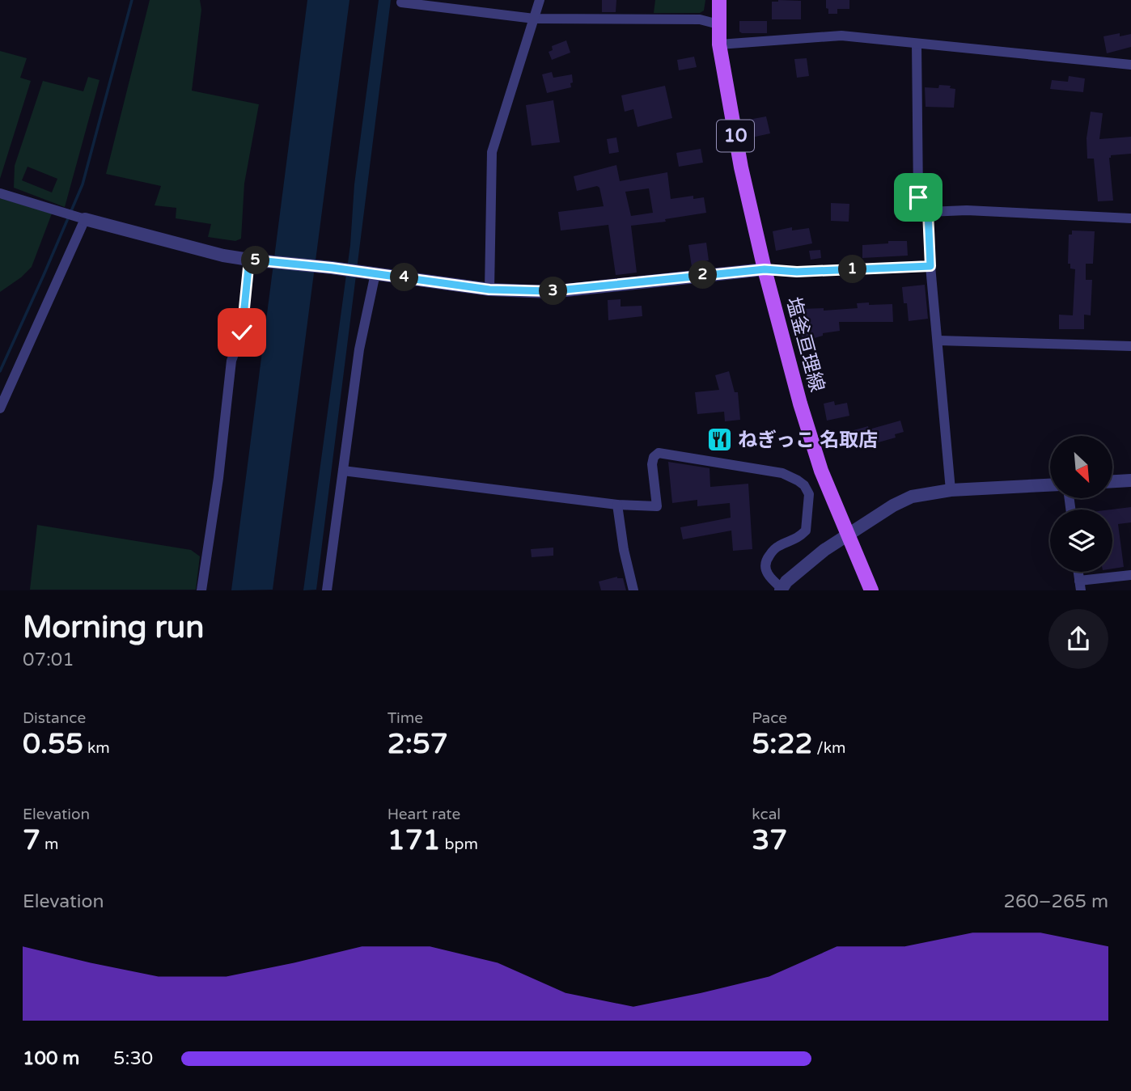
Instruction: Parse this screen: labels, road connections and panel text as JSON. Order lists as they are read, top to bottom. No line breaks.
{"streets":{"main road":["10","塩釜亘理線"]},"places":{"restaurant":["ねぎっこ 名取店"]},"north":"bottom right","page":{"pins":["5","1","2","4","3"],"heading":["Morning run","07:01"],"stats":[["Distance","0.55 km"],["Time","2:57"],["Pace","5:22 /km"],["Elevation","7 m"],["Heart rate","171 bpm"],["kcal","37"]],"chart":["Elevation","260–265 m"],"list":[{"name":"100 m","note":"5:30"}]}}
